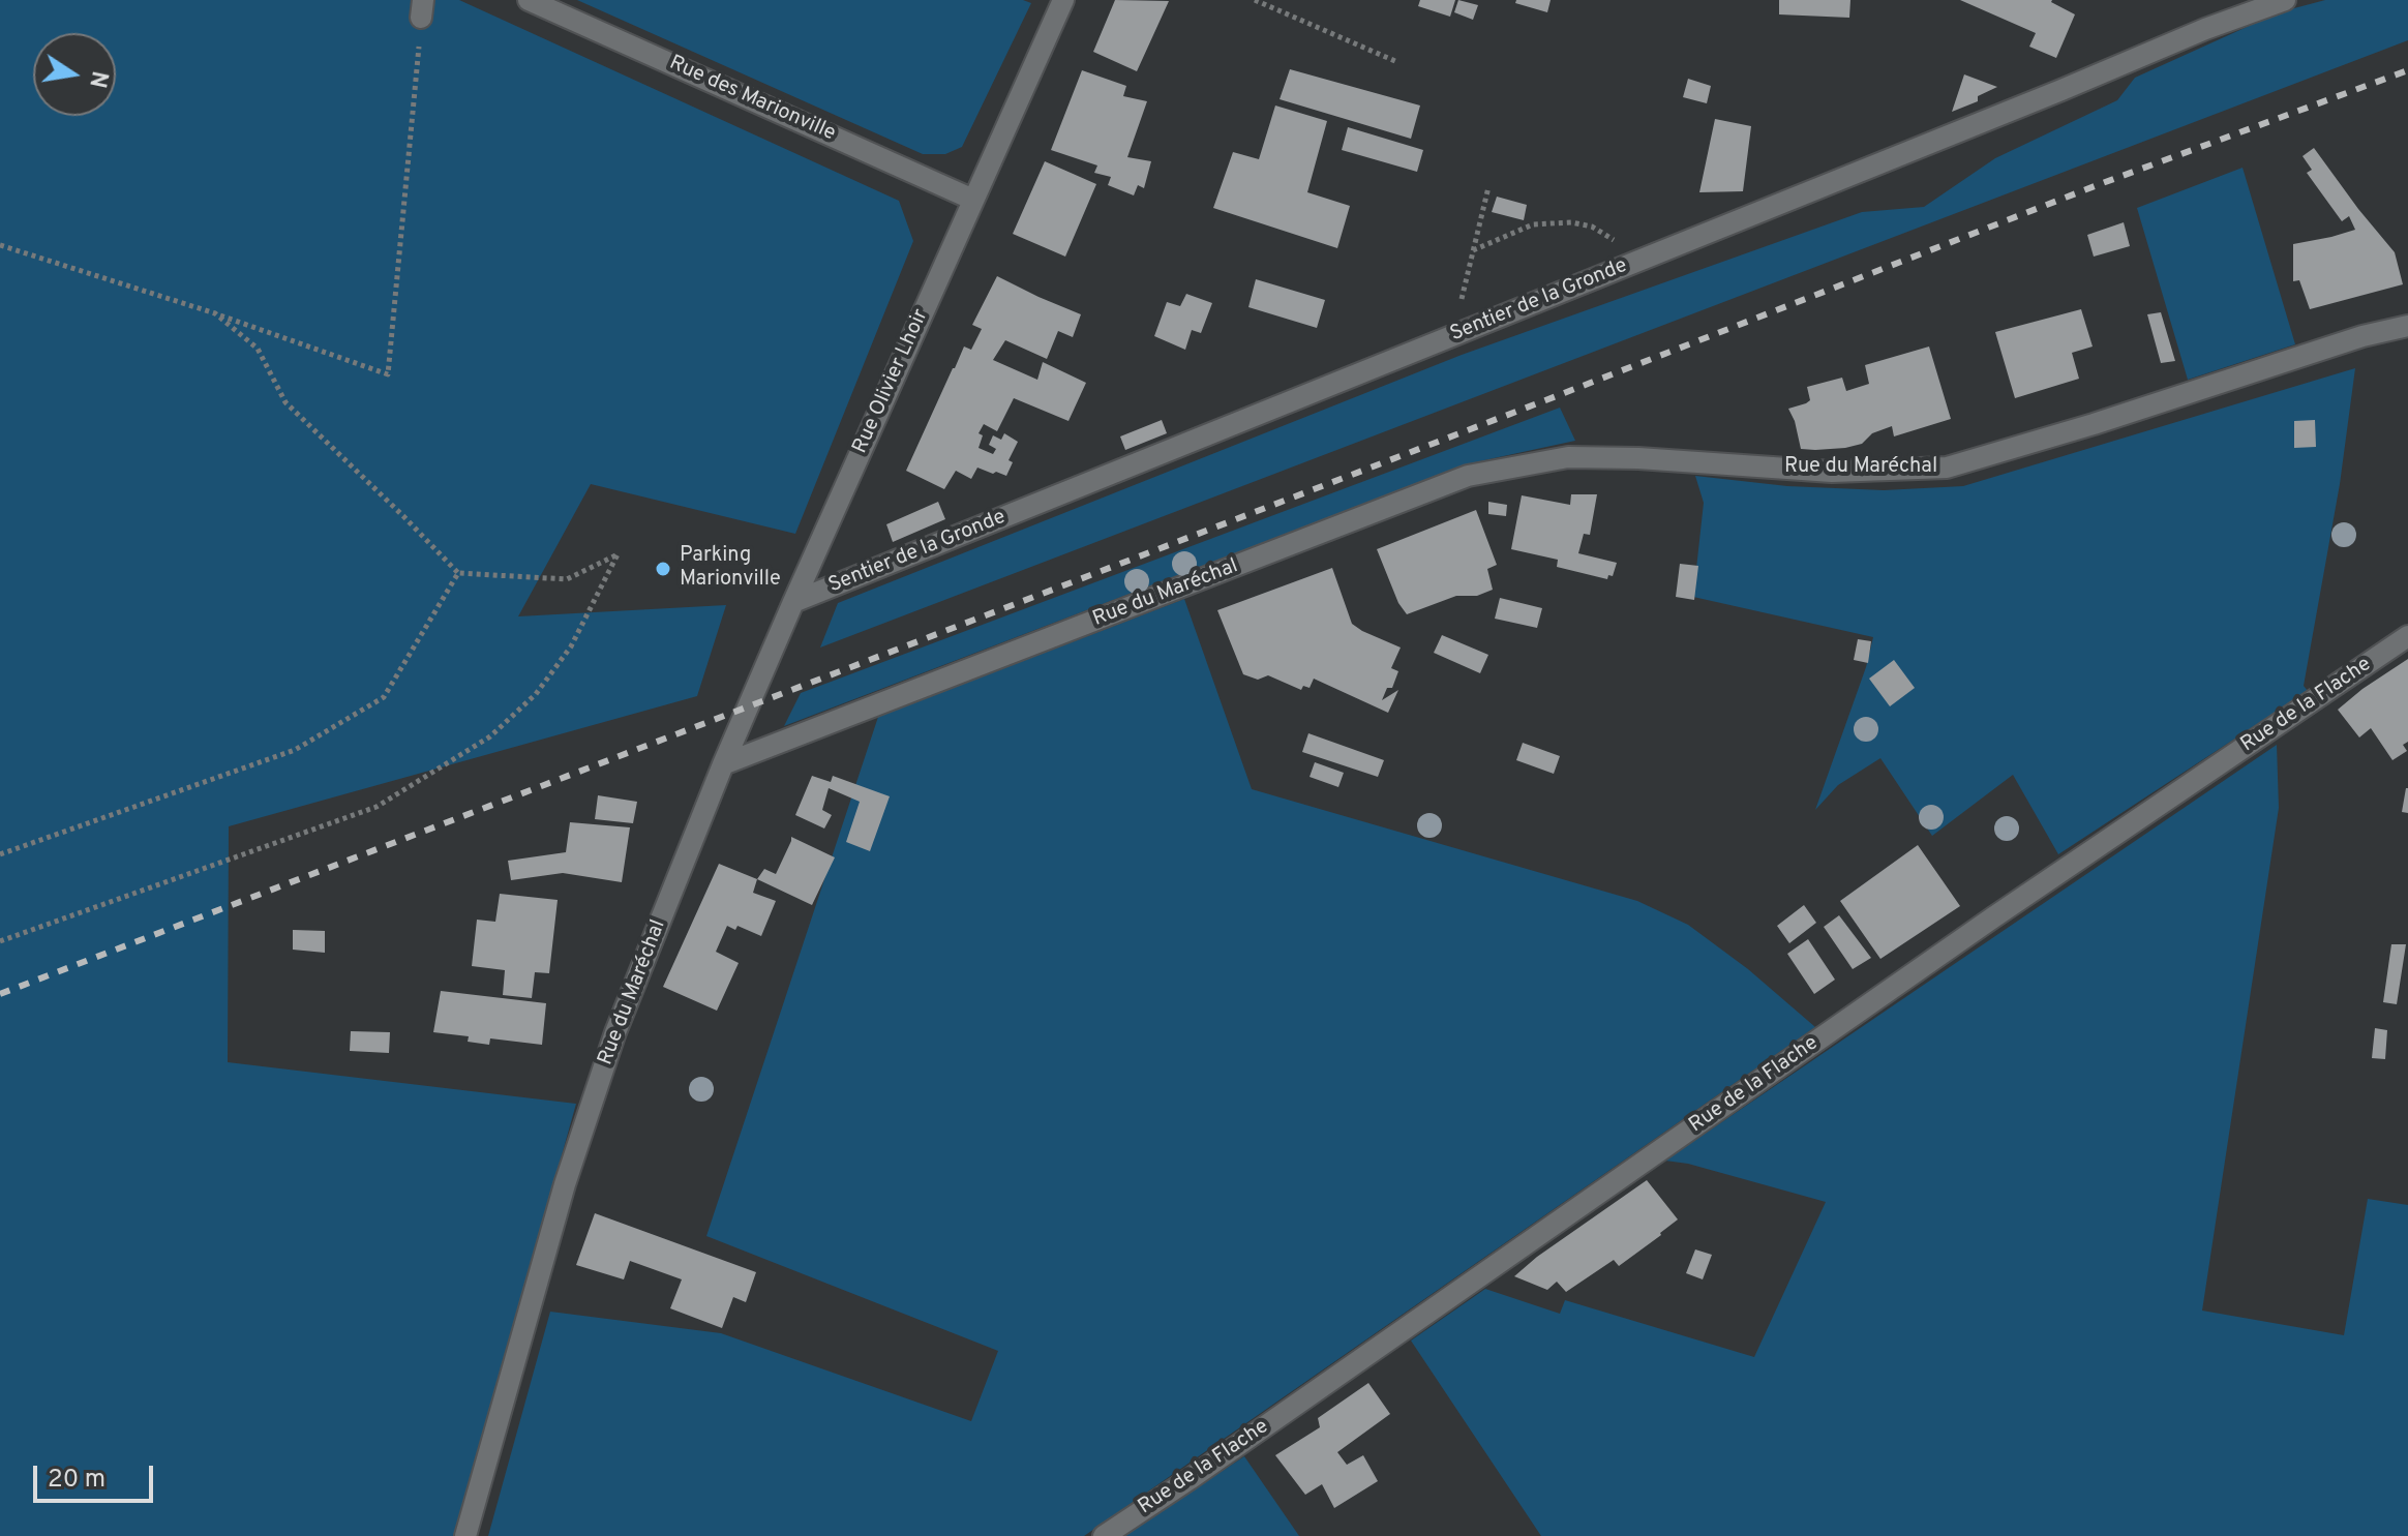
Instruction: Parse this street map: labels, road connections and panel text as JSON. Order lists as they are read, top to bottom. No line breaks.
{"streets":{"street":["Rue des Marionville","Sentier de la Gronde","Rue Olivier Lhoir","Rue du Maréchal","Rue de la Flache"]},"crossings":[["Rue des Marionville","Rue Olivier Lhoir"],["Sentier de la Gronde","Rue Olivier Lhoir"],["Rue Olivier Lhoir","Rue du Maréchal"]],"places":["Parking Marionville"],"scale_bar":"20 m","north":"right"}
